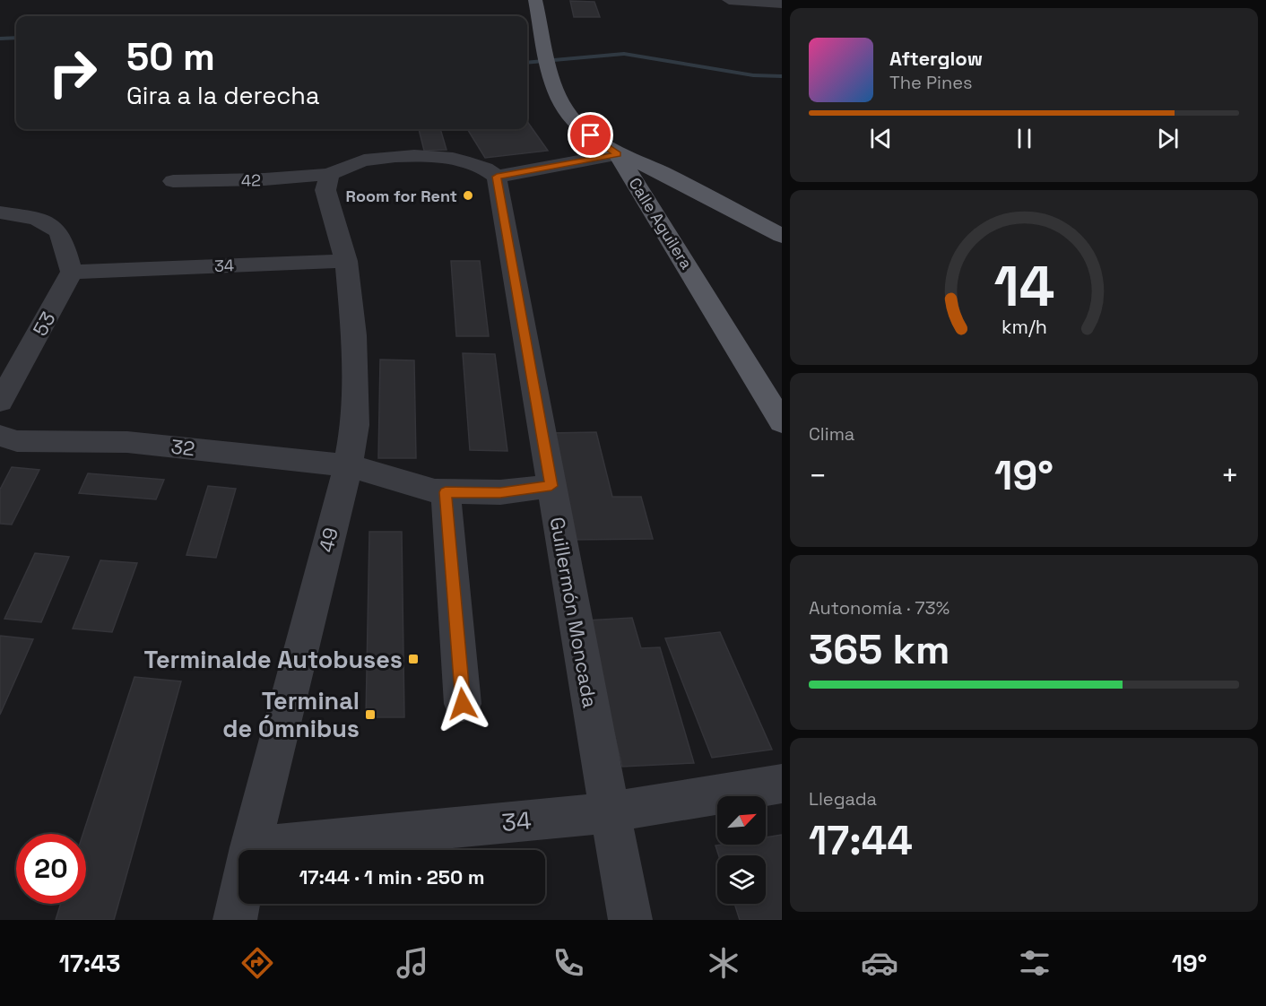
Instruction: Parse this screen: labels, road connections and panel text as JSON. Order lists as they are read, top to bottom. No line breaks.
{"streets":{"main road":["Calle Aguilera"],"street":["42","34","53","32","49","Guillermón Moncada"]},"crossings":[["42","49"],["42","Guillermón Moncada"],["34","53"],["34","49"],["34","Guillermón Moncada"],["32","49"],["32","Guillermón Moncada"]],"places":{"other":["Room for Rent"],"transit":["Terminalde Autobuses","Terminal de Ómnibus"]},"north":"top right","page":{"turn":["50 m","Gira a la derecha"],"song":["Afterglow","The Pines"],"tile":["Clima",["Autonomía · 73%","365 km"],["Llegada","17:44"]],"heat":["−","19°","+"],"limit":"20","trip":"17:44 · 1 min · 250 m","tabs":["17:43","19°"],"gauge":["14","km/h"]}}
